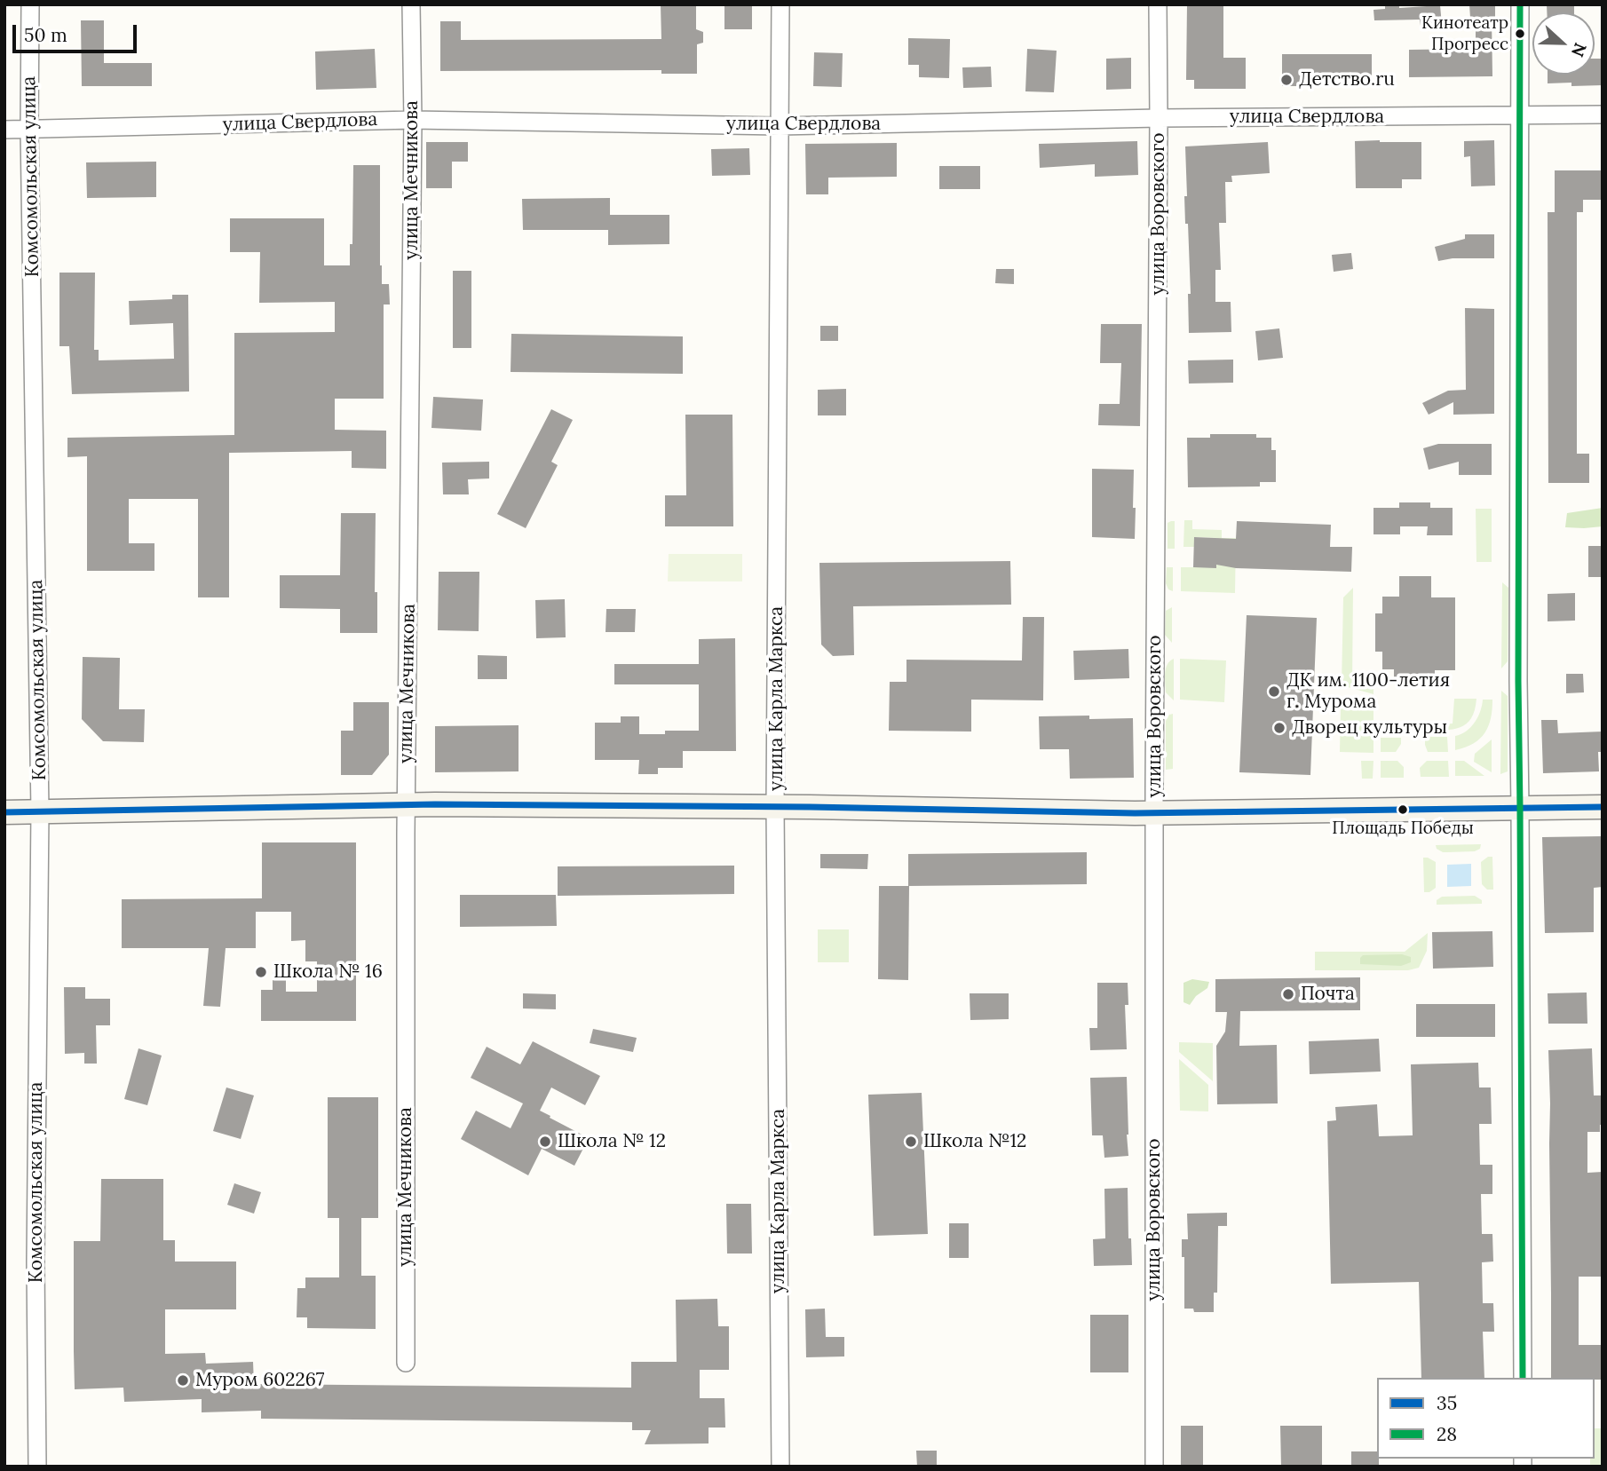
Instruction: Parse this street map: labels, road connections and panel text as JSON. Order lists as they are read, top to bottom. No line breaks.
{"streets":{"street":["улица Свердлова","Комсомольская улица","улица Мечникова","улица Воровского","улица Карла Маркса"]},"crossings":[["улица Свердлова","Комсомольская улица"],["улица Свердлова","улица Мечникова"],["улица Свердлова","улица Воровского"],["улица Свердлова","улица Карла Маркса"]],"places":["Кинотеатр Прогресс","Детство.ru","ДК им. 1100-летия г. Мурома","Дворец культуры","Площадь Победы","Школа № 16","Почта","Школа № 12","Школа №12","Муром 602267"],"lines":["transit line 28","transit line 35"],"legend":["35","28"],"scale_bar":"50 m","north":"right"}
